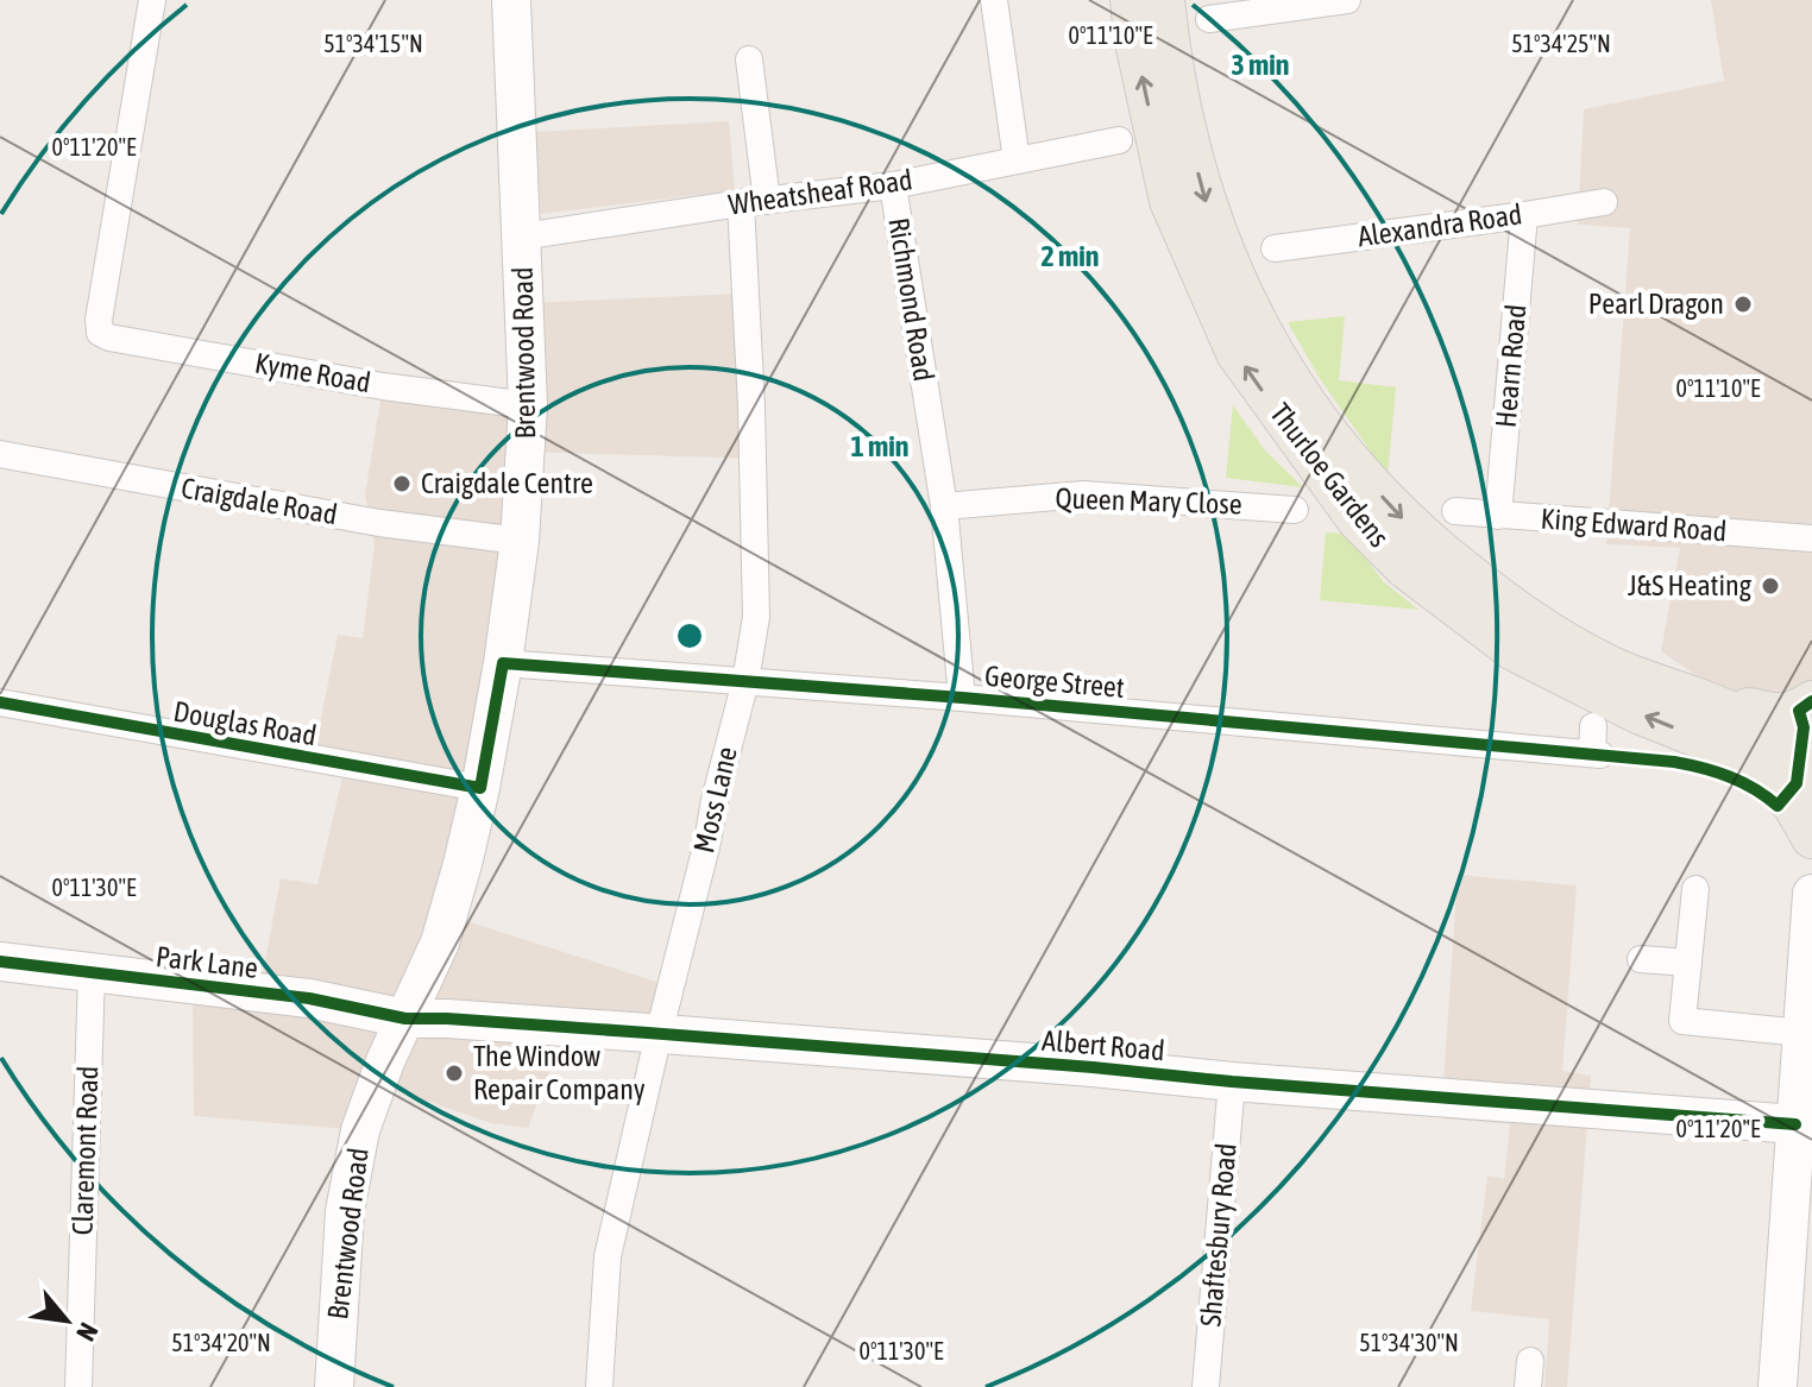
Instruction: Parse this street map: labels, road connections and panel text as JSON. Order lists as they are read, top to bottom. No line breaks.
{"streets":{"main road":["Thurloe Gardens"],"street":["Wheatsheaf Road","Alexandra Road","Richmond Road","Brentwood Road","Hearn Road","Kyme Road","Craigdale Road","Queen Mary Close","King Edward Road","George Street","Douglas Road","Moss Lane","Park Lane","Albert Road","Claremont Road","Shaftesbury Road"]},"crossings":[["Wheatsheaf Road","Richmond Road"],["Wheatsheaf Road","Brentwood Road"],["Wheatsheaf Road","Moss Lane"],["Alexandra Road","Hearn Road"],["Richmond Road","Queen Mary Close"],["Richmond Road","George Street"],["Brentwood Road","Kyme Road"],["Brentwood Road","Craigdale Road"],["Brentwood Road","George Street"],["Brentwood Road","Douglas Road"],["Brentwood Road","Park Lane"],["Brentwood Road","Albert Road"],["Hearn Road","King Edward Road"],["George Street","Moss Lane"],["Moss Lane","Albert Road"],["Park Lane","Albert Road"],["Park Lane","Claremont Road"],["Albert Road","Shaftesbury Road"]],"places":["Pearl Dragon","Craigdale Centre","J&S Heating","The Window Repair Company"],"north":"bottom right","coordinates":["0°11'10\"E","51°34'15\"N","51°34'25\"N","0°11'20\"E","0°11'30\"E","51°34'20\"N","51°34'30\"N"],"rings":["3 min","2 min","1 min"]}
